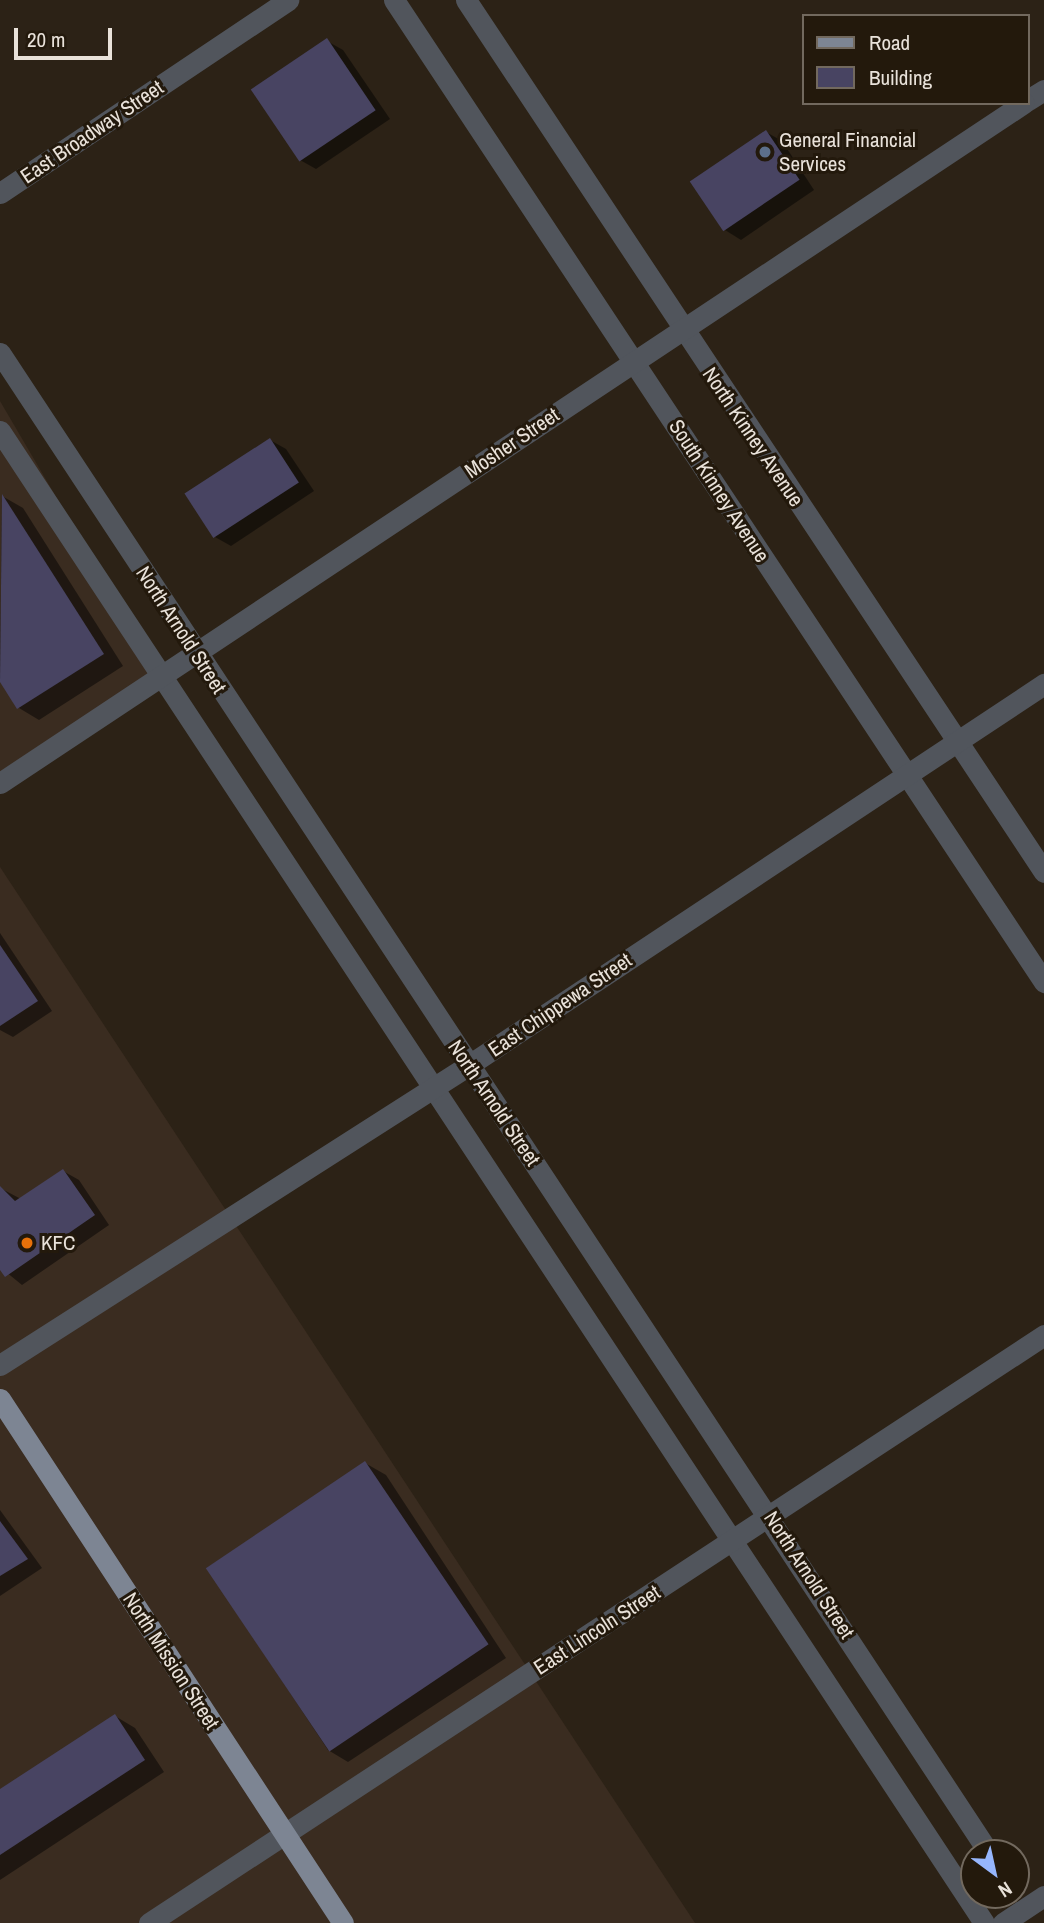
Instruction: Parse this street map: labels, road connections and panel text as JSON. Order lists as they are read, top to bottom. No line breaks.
{"streets":{"main road":["North Mission Street"],"street":["East Broadway Street","North Kinney Avenue","Mosher Street","South Kinney Avenue","North Arnold Street","East Chippewa Street","East Lincoln Street"]},"crossings":[["North Kinney Avenue","Mosher Street"],["North Kinney Avenue","East Chippewa Street"],["Mosher Street","South Kinney Avenue"],["Mosher Street","North Arnold Street"],["South Kinney Avenue","East Chippewa Street"],["North Arnold Street","East Chippewa Street"],["North Arnold Street","East Lincoln Street"],["East Lincoln Street","North Mission Street"]],"places":["General Financial Services","KFC"],"legend":["Road","Building"],"scale_bar":"20 m","north":"bottom right"}
